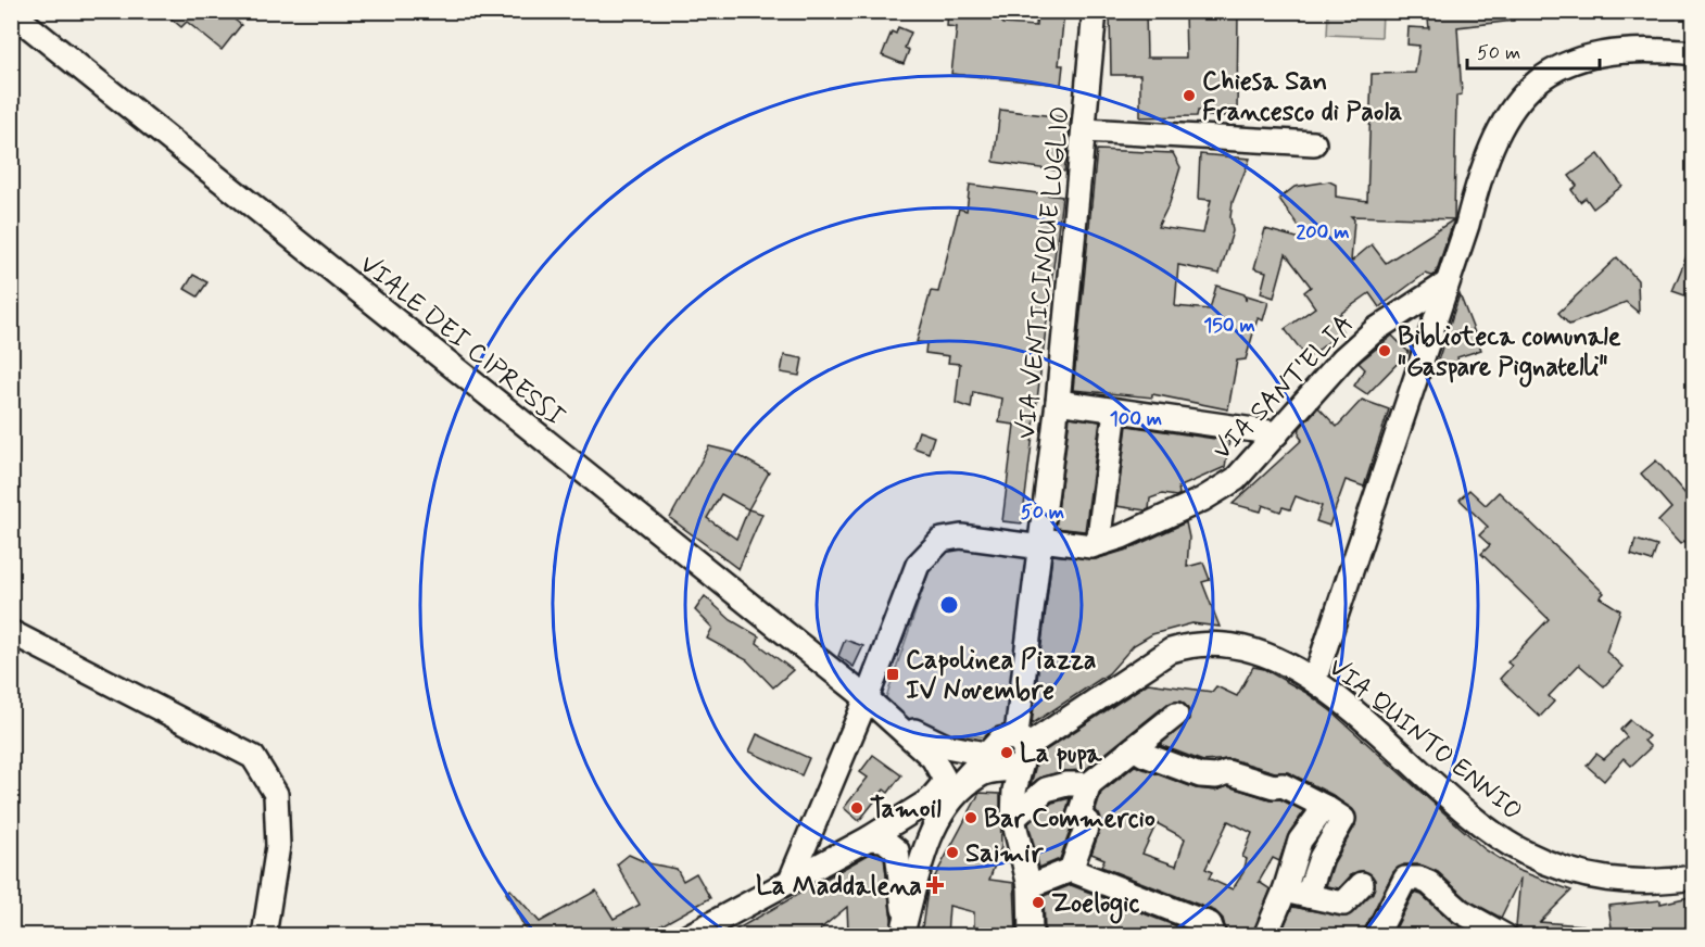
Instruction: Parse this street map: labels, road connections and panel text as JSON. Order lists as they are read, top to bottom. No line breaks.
{"streets":{"street":["VIA VENTICINQUE LUGLIO","VIALE DEI CIPRESSI","VIA SANT'ELIA","VIA QUINTO ENNIO"]},"crossings":[["VIA VENTICINQUE LUGLIO","VIA SANT'ELIA"],["VIA VENTICINQUE LUGLIO","VIA QUINTO ENNIO"],["VIALE DEI CIPRESSI","VIA SANT'ELIA"]],"places":{"other":["Chiesa San Francesco di Paola","Biblioteca comunale \"Gaspare Pignatelli\"","La pupa","Tamoil","Bar Commercio","Saimir","Zoelogic"],"transit":["Capolinea Piazza IV Novembre"],"health":["La Maddalena"]},"scale_bar":"50 m","rings":["200 m","150 m","100 m","50 m"]}
